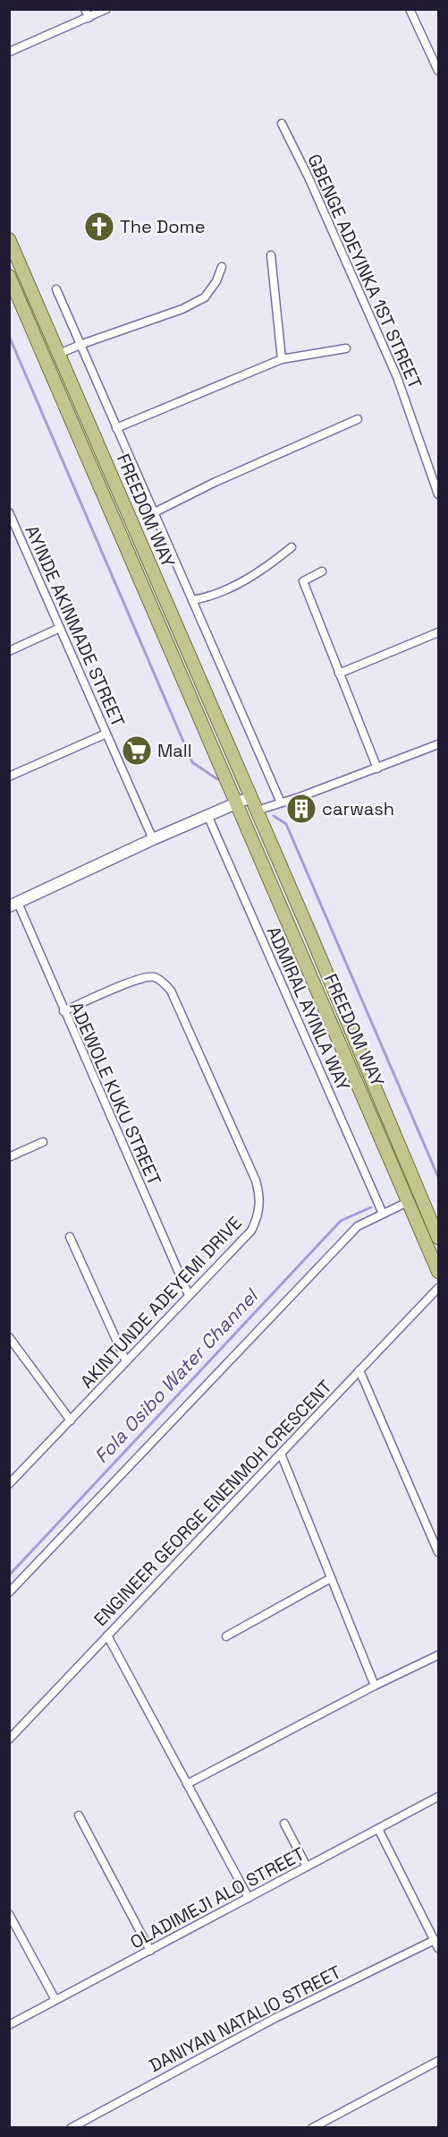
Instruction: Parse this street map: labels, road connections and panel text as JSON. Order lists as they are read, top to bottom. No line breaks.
{"streets":{"main road":["FREEDOM WAY"],"street":["GBENGE ADEYINKA 1ST STREET","AYINDE AKINMADE STREET","ADMIRAL AYINLA WAY","ADEWOLE KUKU STREET","AKINTUNDE ADEYEMI DRIVE","ENGINEER GEORGE ENENMOH CRESCENT","OLADIMEJI ALO STREET","DANIYAN NATALIO STREET"]},"crossings":[["ADEWOLE KUKU STREET","AKINTUNDE ADEYEMI DRIVE"]],"water":["Fola Osibo Water Channel"],"places":{"church":["The Dome"],"supermarket":["Mall"],"building":["carwash"]}}
